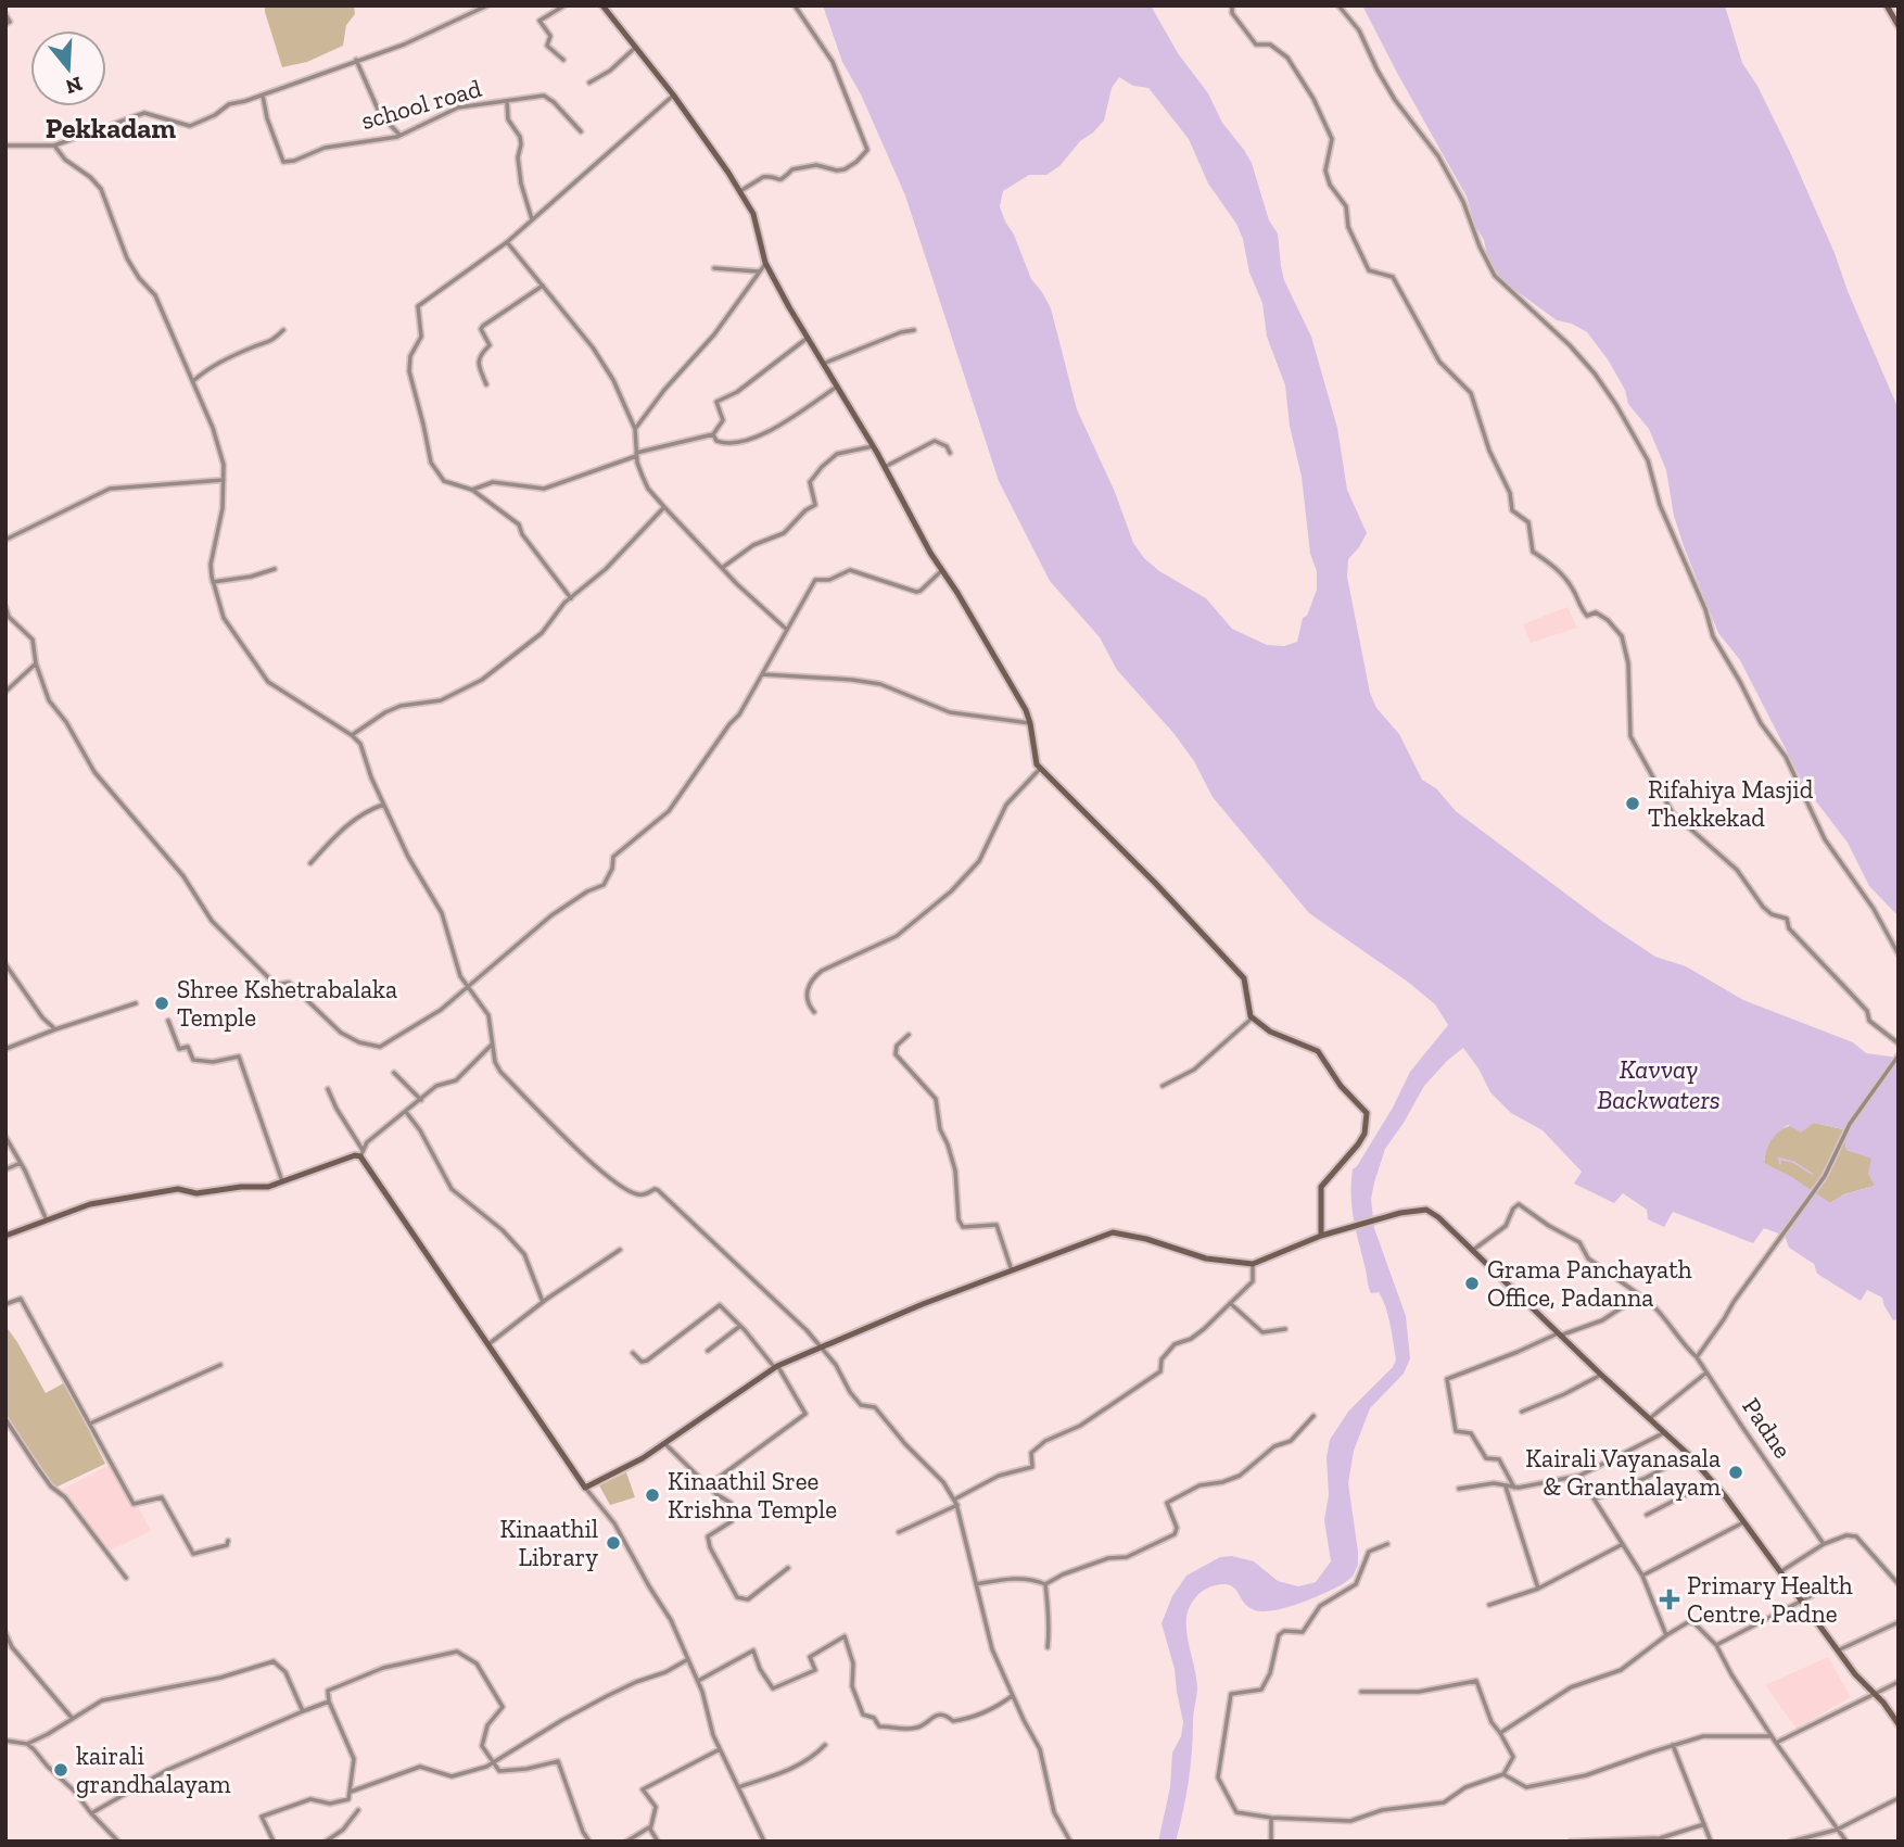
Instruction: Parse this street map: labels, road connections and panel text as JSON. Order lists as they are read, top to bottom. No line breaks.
{"streets":{"street":["school road","Padne"]},"districts":["Pekkadam"],"water":["Kavvay Backwaters"],"places":{"other":["Rifahiya Masjid Thekkekad","Shree Kshetrabalaka Temple","Grama Panchayath Office, Padanna","Kairali Vayanasala & Granthalayam","Kinaathil Sree Krishna Temple","Kinaathil Library","kairali grandhalayam"],"health":["Primary Health Centre, Padne"]},"north":"bottom"}
